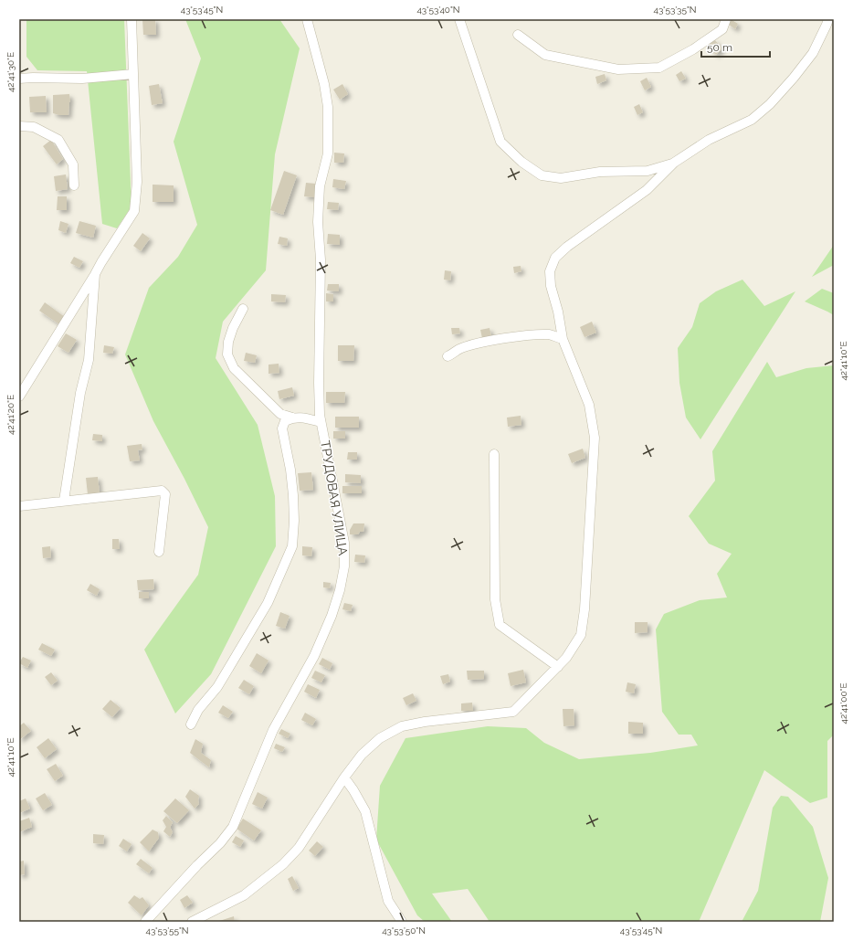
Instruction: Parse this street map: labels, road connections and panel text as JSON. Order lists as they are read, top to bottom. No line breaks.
{"streets":{"street":["ТРУДОВАЯ УЛИЦА"]},"scale_bar":"50 m","coordinates":["43°53'45\"N","43°53'40\"N","43°53'35\"N","42°41'30\"E","42°41'10\"E","42°41'20\"E","42°41'00\"E","43°53'55\"N","43°53'50\"N"]}
